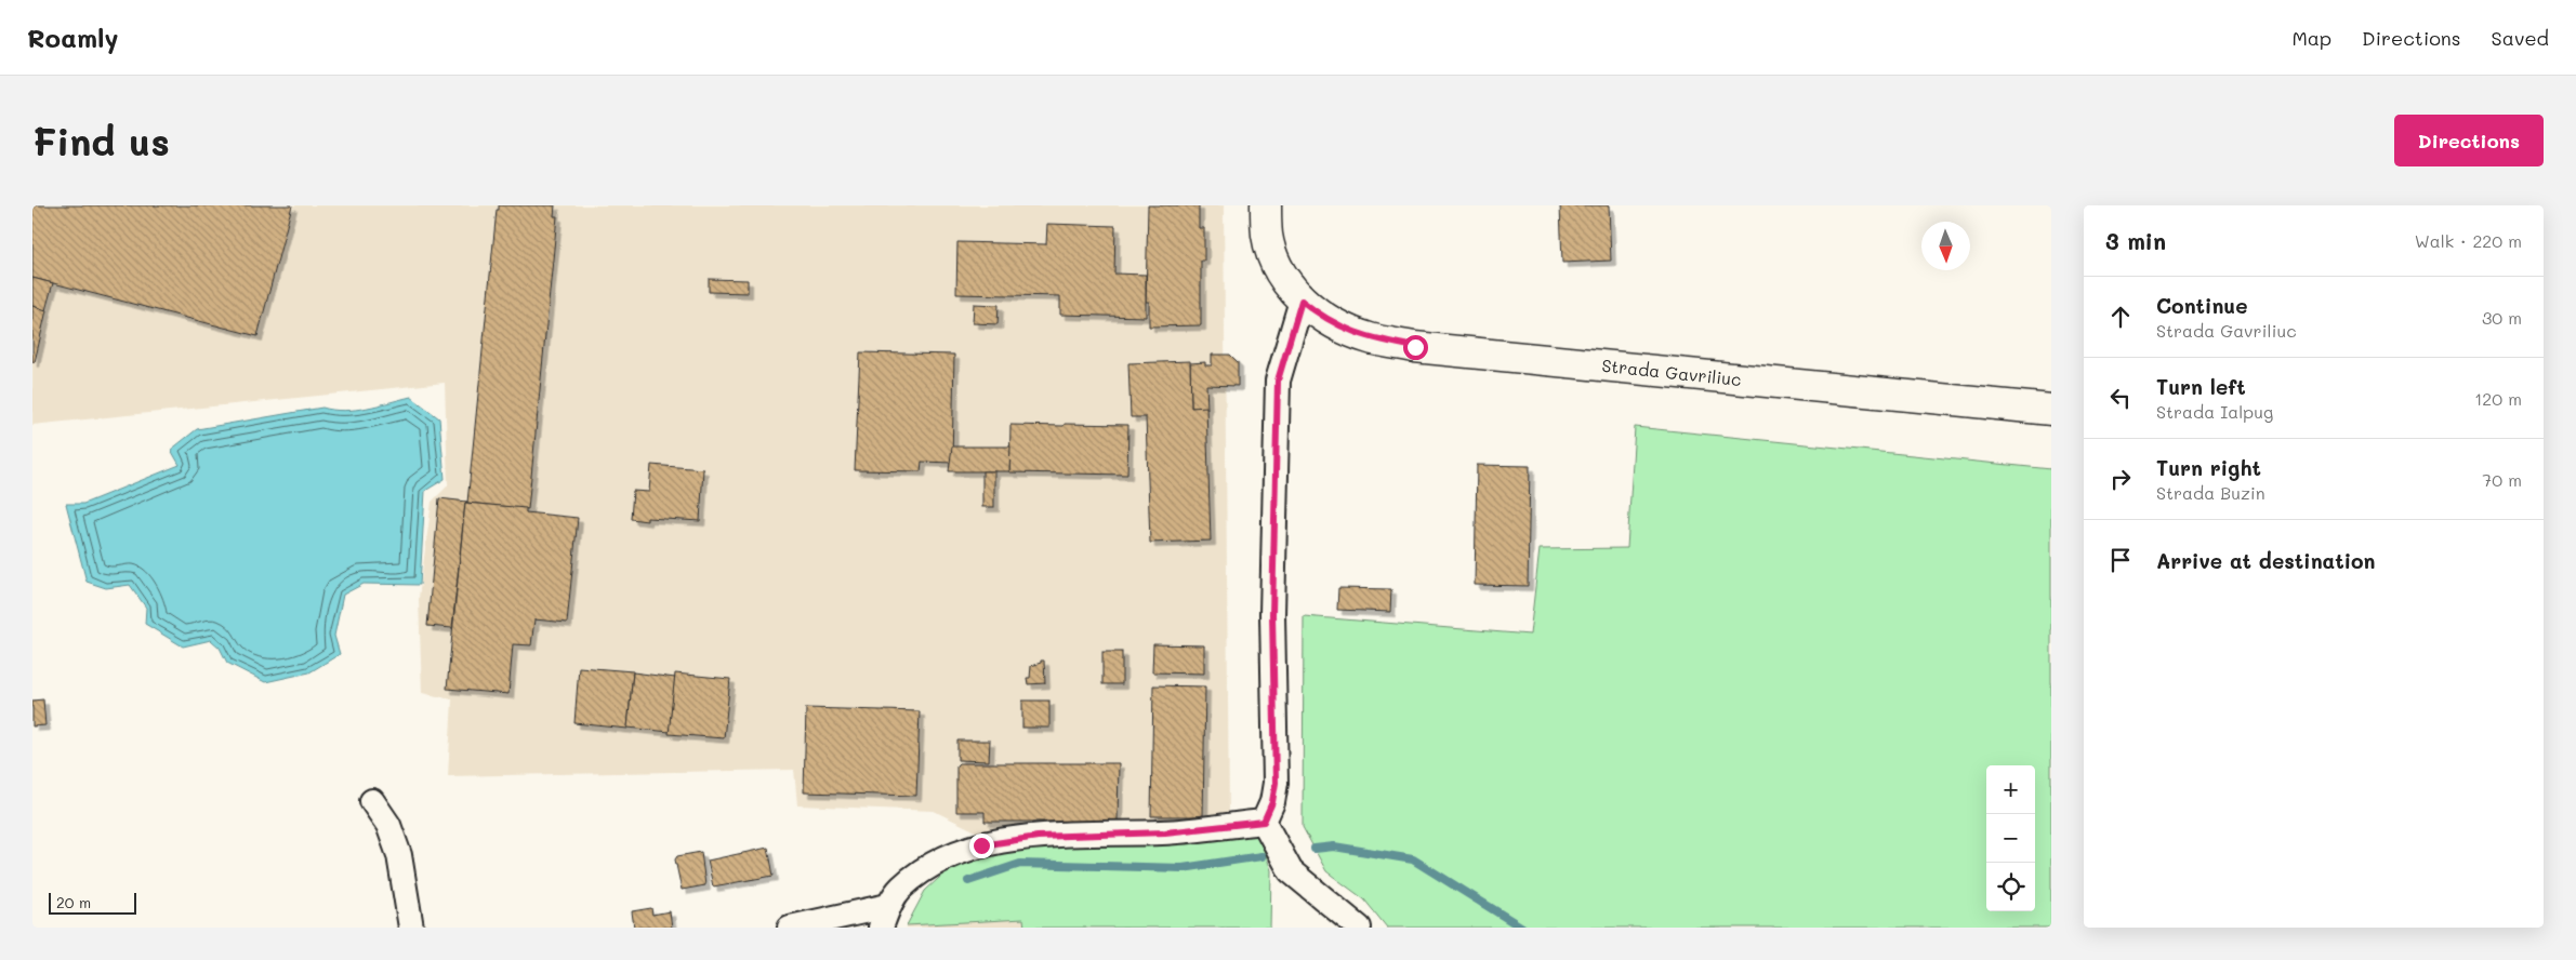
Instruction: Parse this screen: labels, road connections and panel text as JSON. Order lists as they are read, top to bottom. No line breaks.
{"streets":{"street":["Strada Gavriliuc"]},"scale_bar":"20 m","north":"bottom","page":{"header":"Roamly","nav":["Map","Directions","Saved"],"buttons":"Directions","title":"Find us","heading":["3 min","Walk · 220 m"],"list":[["Continue","Strada Gavriliuc","30 m"],["Turn left","Strada Ialpug","120 m"],["Turn right","Strada Buzin","70 m"],"Arrive at destination"],"map_buttons":["+","−"],"scale":"20 m"}}
